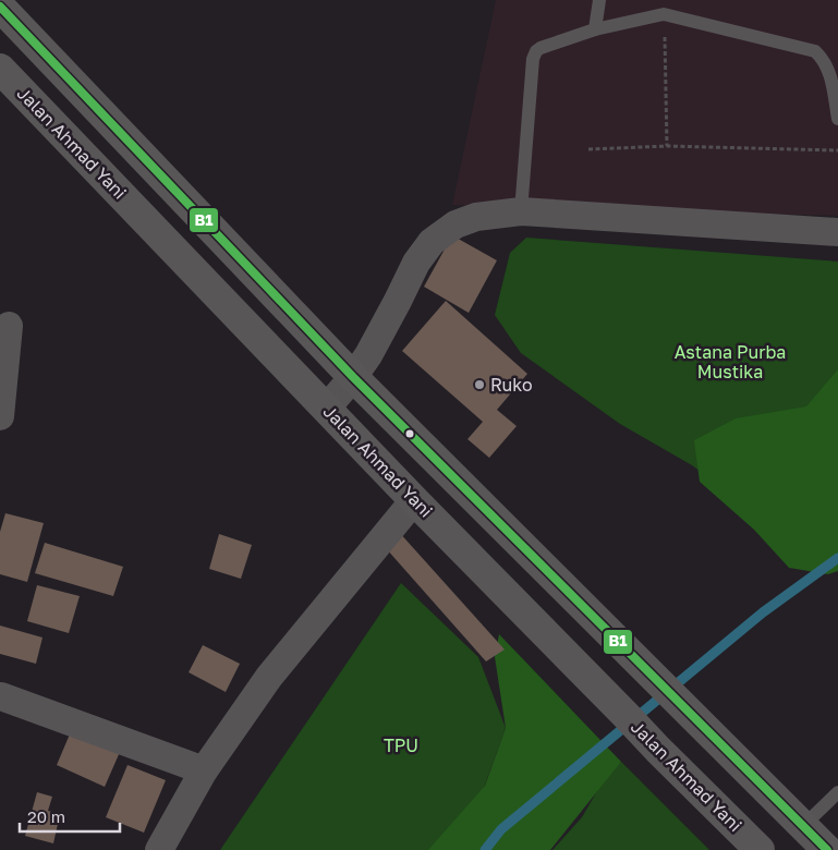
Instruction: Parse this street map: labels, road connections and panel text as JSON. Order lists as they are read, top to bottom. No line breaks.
{"streets":{"main road":["Jalan Ahmad Yani"]},"parks":["Astana Purba Mustika","TPU"],"places":["Ruko"],"lines":["transit line B1"],"scale_bar":"20 m"}
